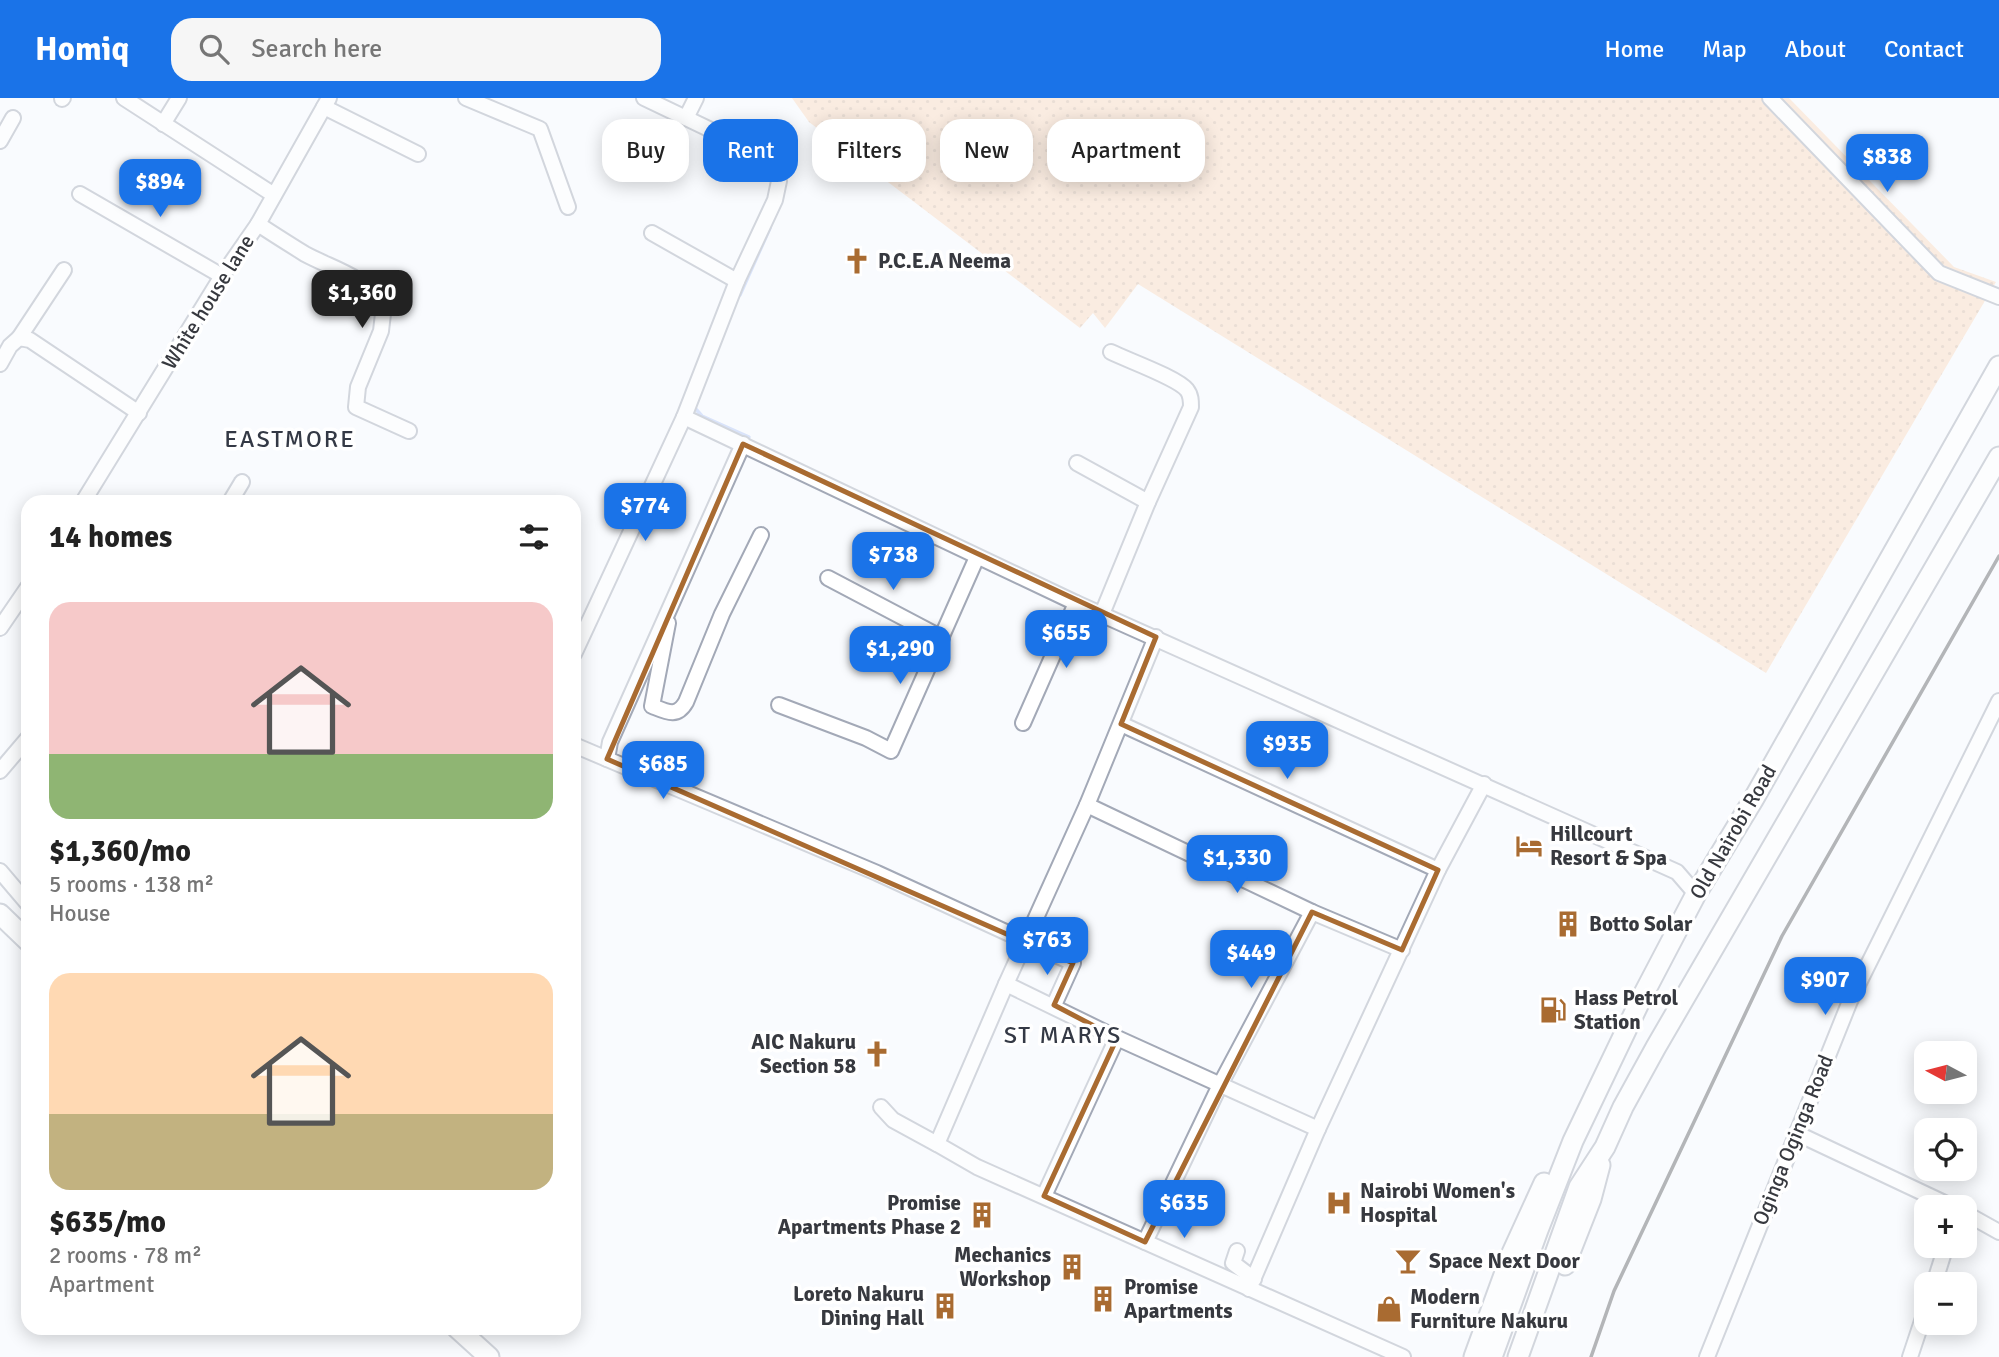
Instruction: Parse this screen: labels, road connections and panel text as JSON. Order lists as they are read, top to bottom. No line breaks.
{"streets":{"highway":["Old Nairobi Road"],"street":["White house lane","Oginga Oginga Road"]},"districts":["EASTMORE","ST MARYS"],"places":{"church":["P.C.E.A Neema","AIC Nakuru Section 58"],"hotel":["Hillcourt Resort & Spa"],"building":["Botto Solar","Promise Apartments Phase 2","Mechanics Workshop","Promise Apartments","Loreto Nakuru Dining Hall"],"fuel station":["Hass Petrol Station"],"hospital":["Nairobi Women's Hospital"],"bar":["Space Next Door"],"shop":["Modern Furniture Nakuru"]},"north":"left","page":{"header":"Homiq","search":"Search here","nav":["Home","Map","About","Contact"],"chip":["Buy","Rent","Filters","New","Apartment"],"price":["$838","$894","$1,360","$774","$738","$655","$1,290","$935","$685","$1,330","$763","$449","$907","$635"],"heading":"14 homes","list":[{"name":"$1,360/mo","note":"5 rooms · 138 m² · House"},{"name":"$635/mo","note":"2 rooms · 78 m² · Apartment"}],"map_buttons":["+","−"]}}
